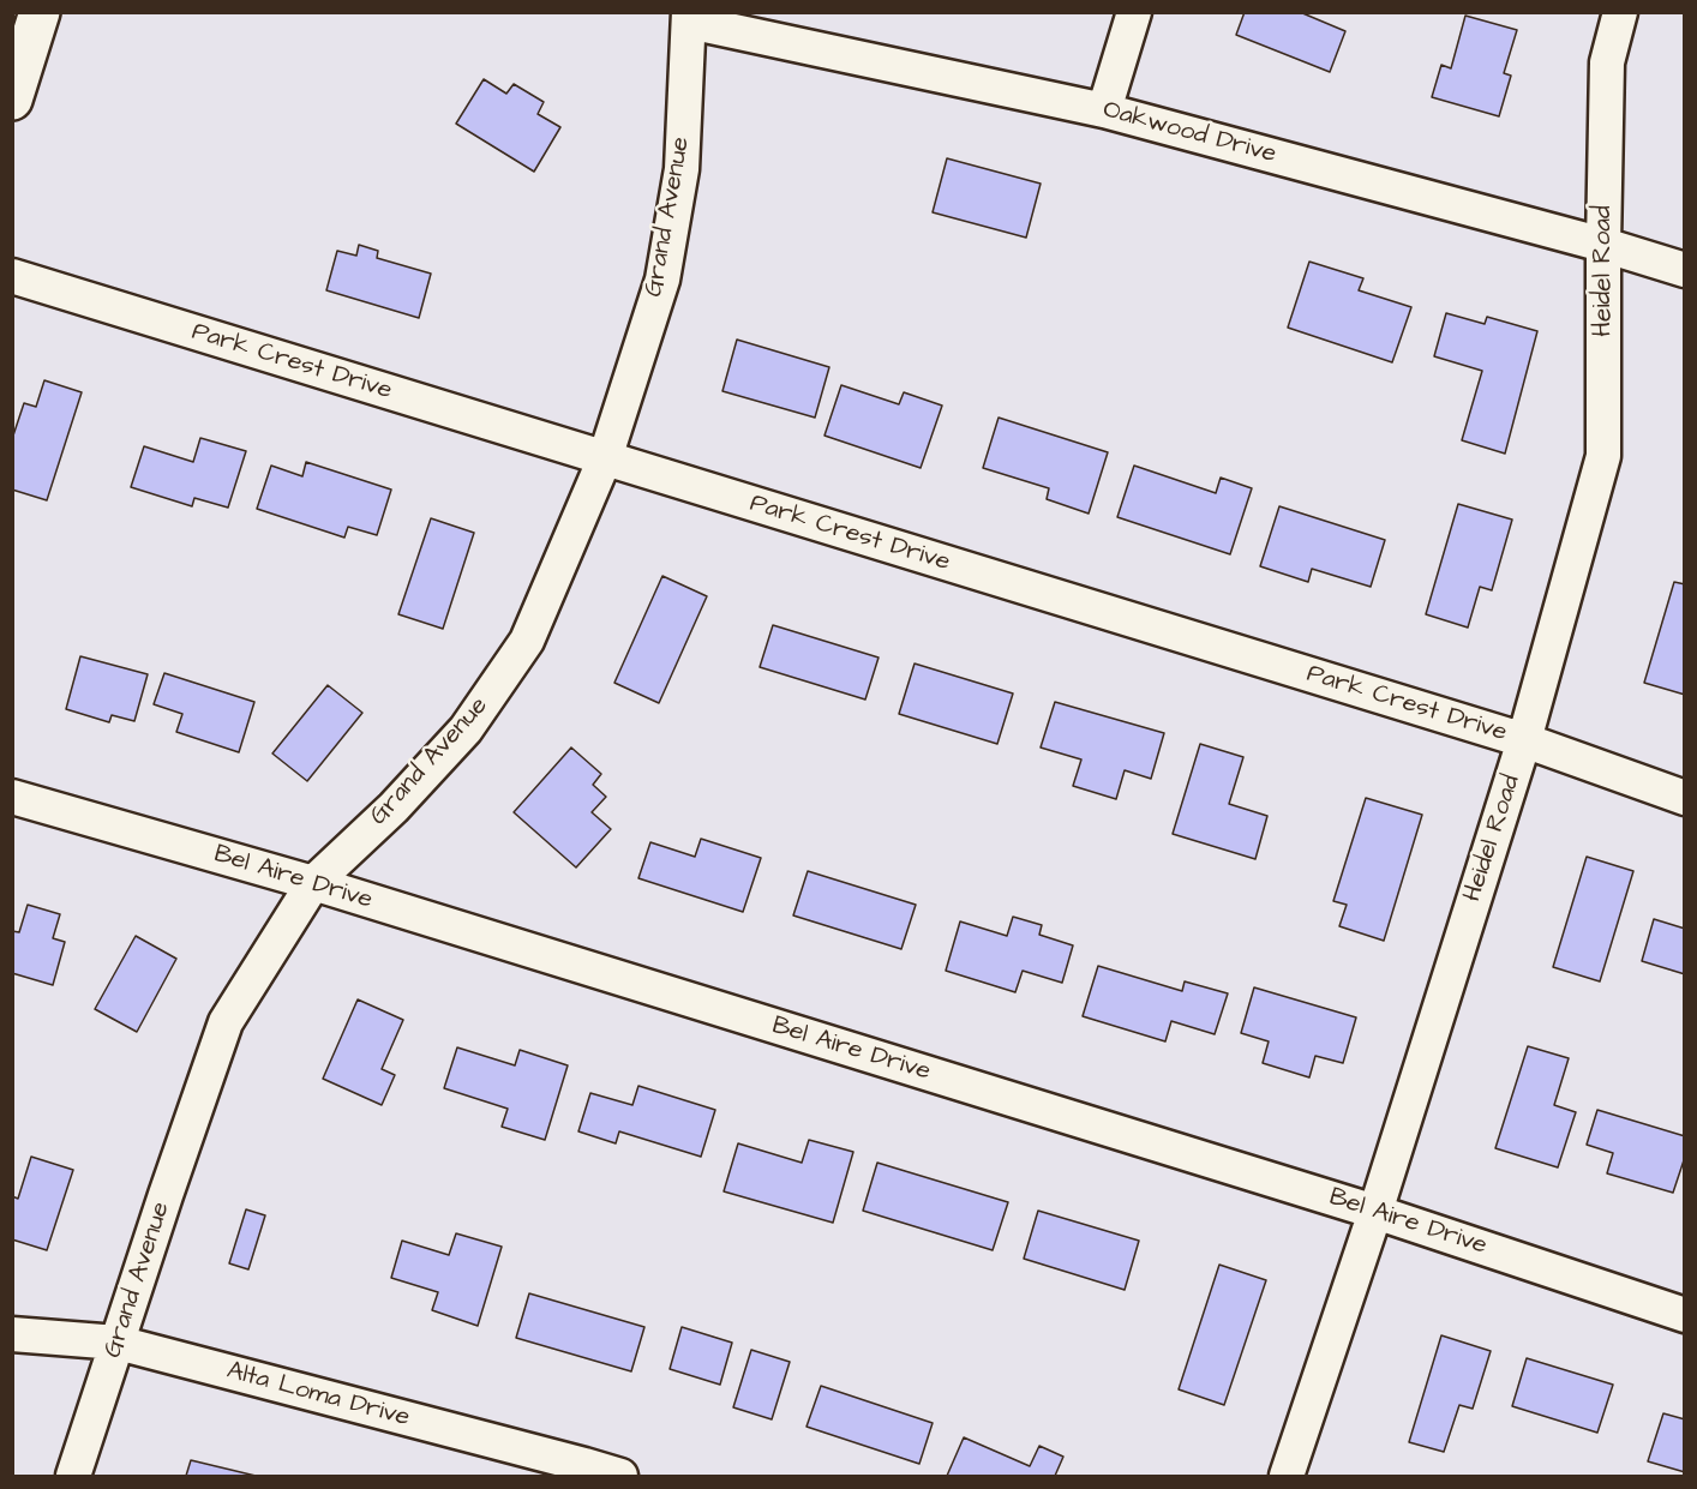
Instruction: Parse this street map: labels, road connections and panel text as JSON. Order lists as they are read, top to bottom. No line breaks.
{"streets":{"street":["Oakwood Drive","Grand Avenue","Heidel Road","Park Crest Drive","Bel Aire Drive","Alta Loma Drive"]},"crossings":[["Oakwood Drive","Grand Avenue"],["Oakwood Drive","Heidel Road"],["Grand Avenue","Park Crest Drive"],["Grand Avenue","Bel Aire Drive"],["Grand Avenue","Alta Loma Drive"],["Heidel Road","Park Crest Drive"],["Heidel Road","Bel Aire Drive"]]}
